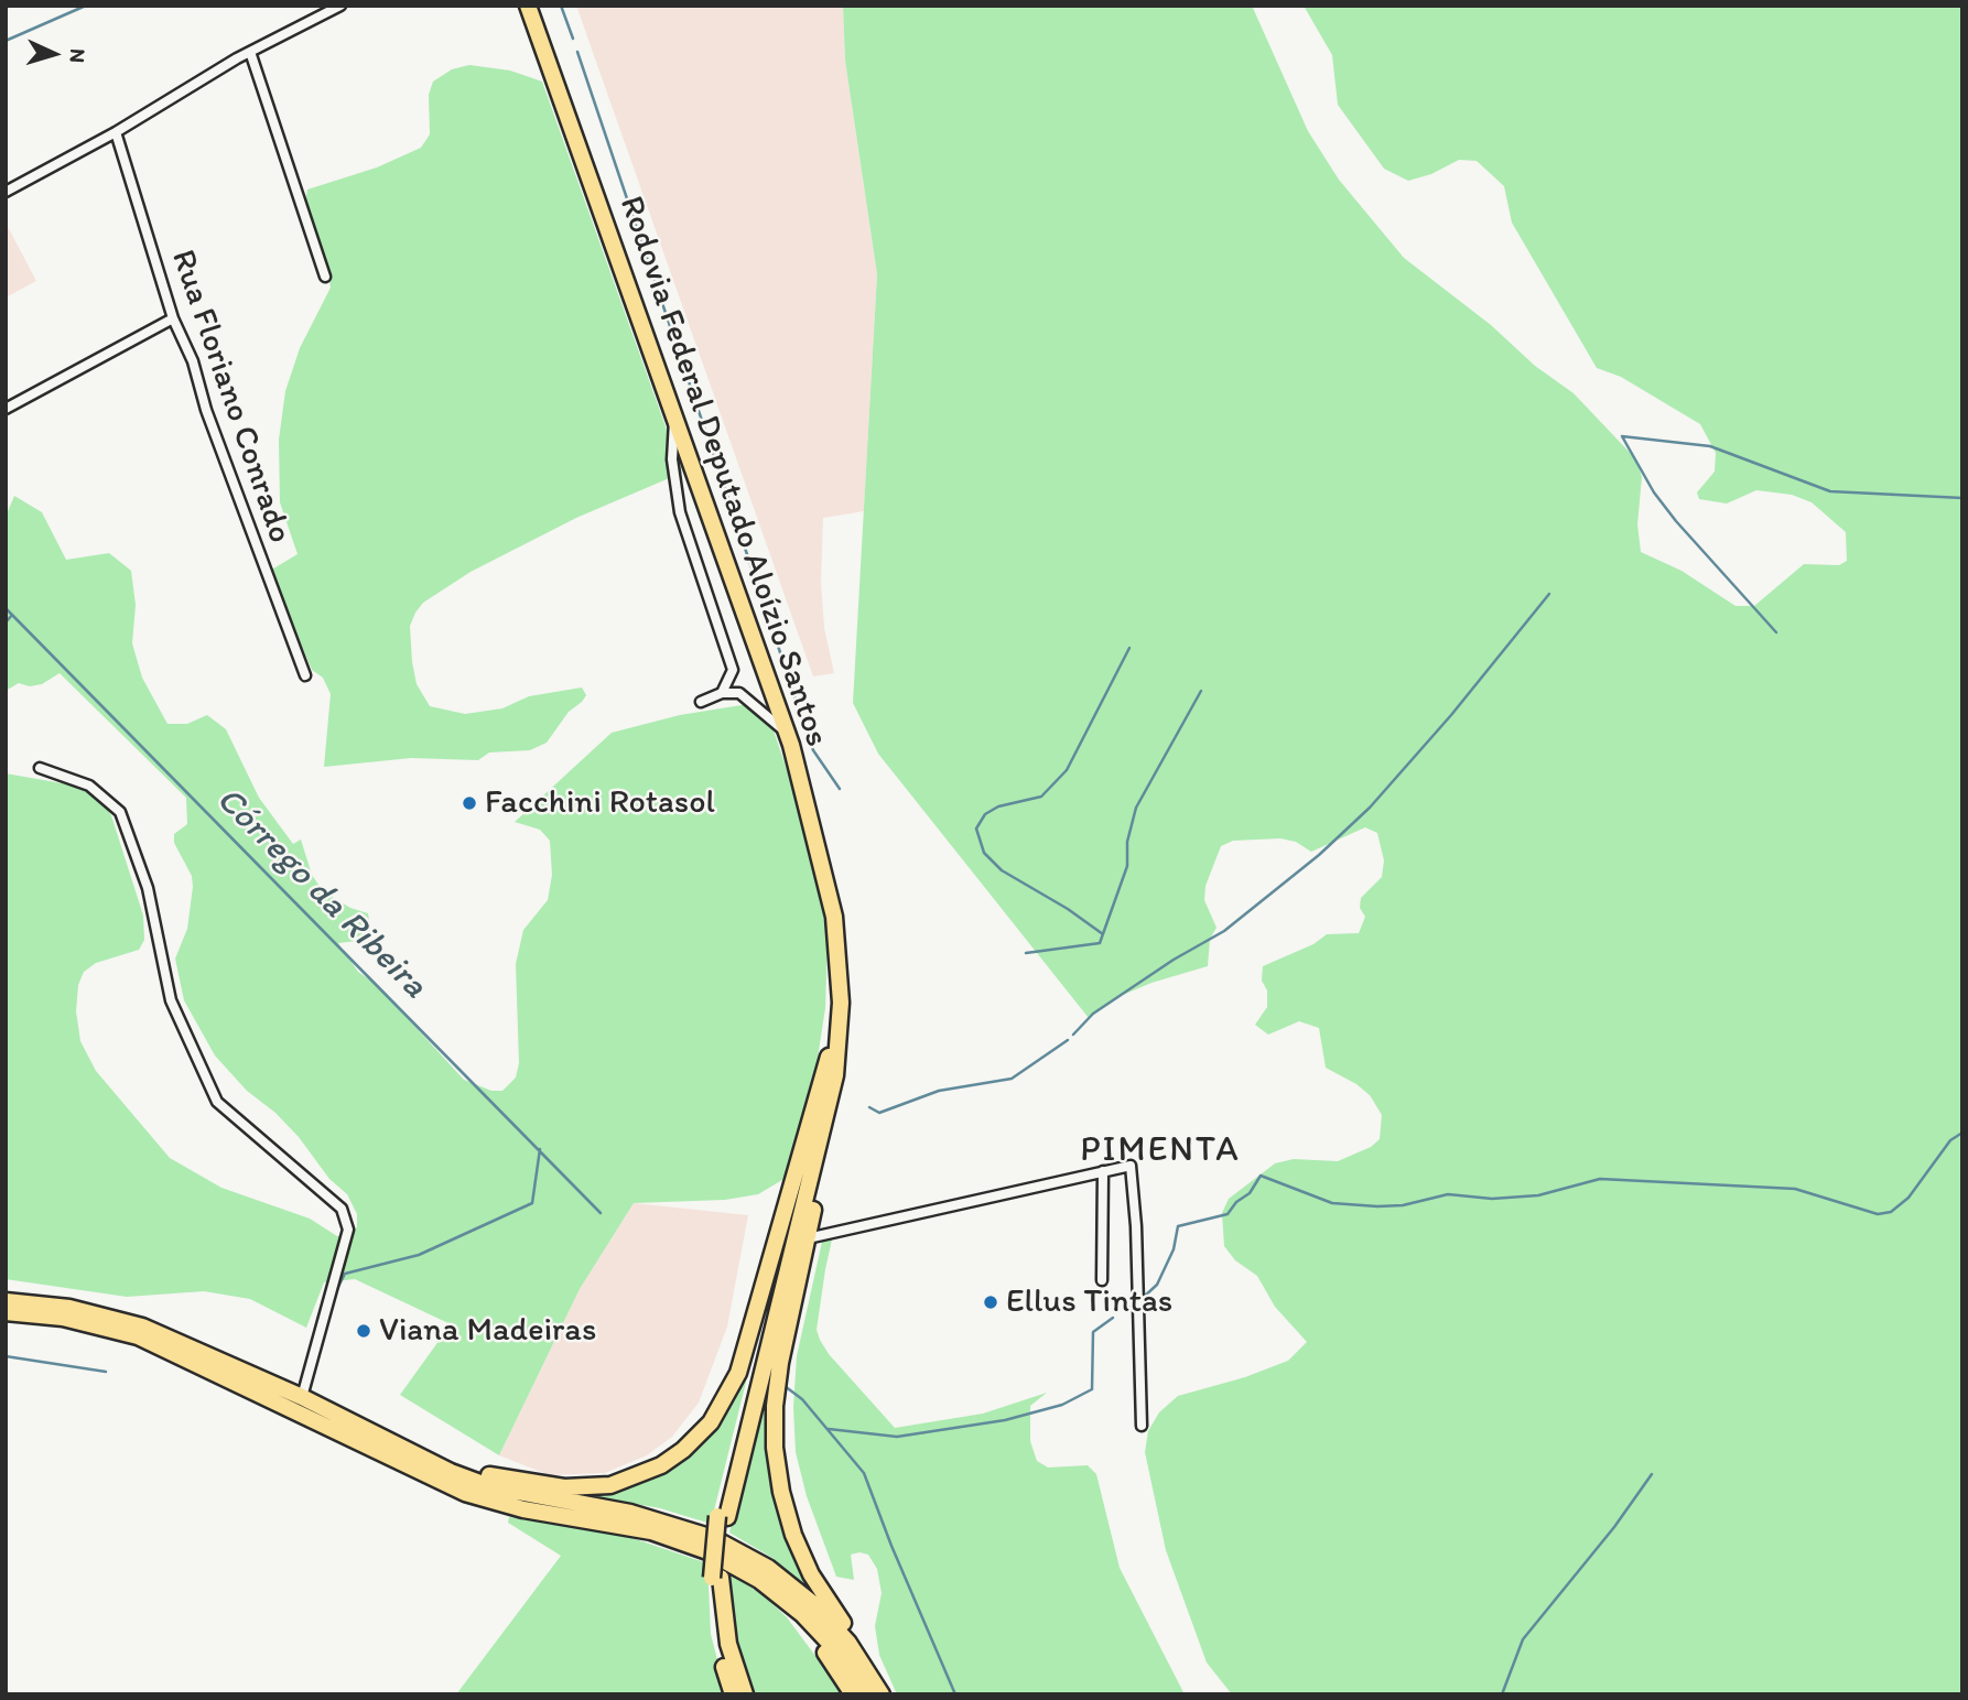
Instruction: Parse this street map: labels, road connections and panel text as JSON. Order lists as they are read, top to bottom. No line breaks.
{"streets":{"highway":["Rodovia Federal Deputado Aloízio Santos"],"street":["Rua Floriano Conrado"]},"districts":["PIMENTA"],"water":["Córrego da Ribeira"],"places":["Facchini Rotasol","Ellus Tintas","Viana Madeiras"],"north":"right"}
